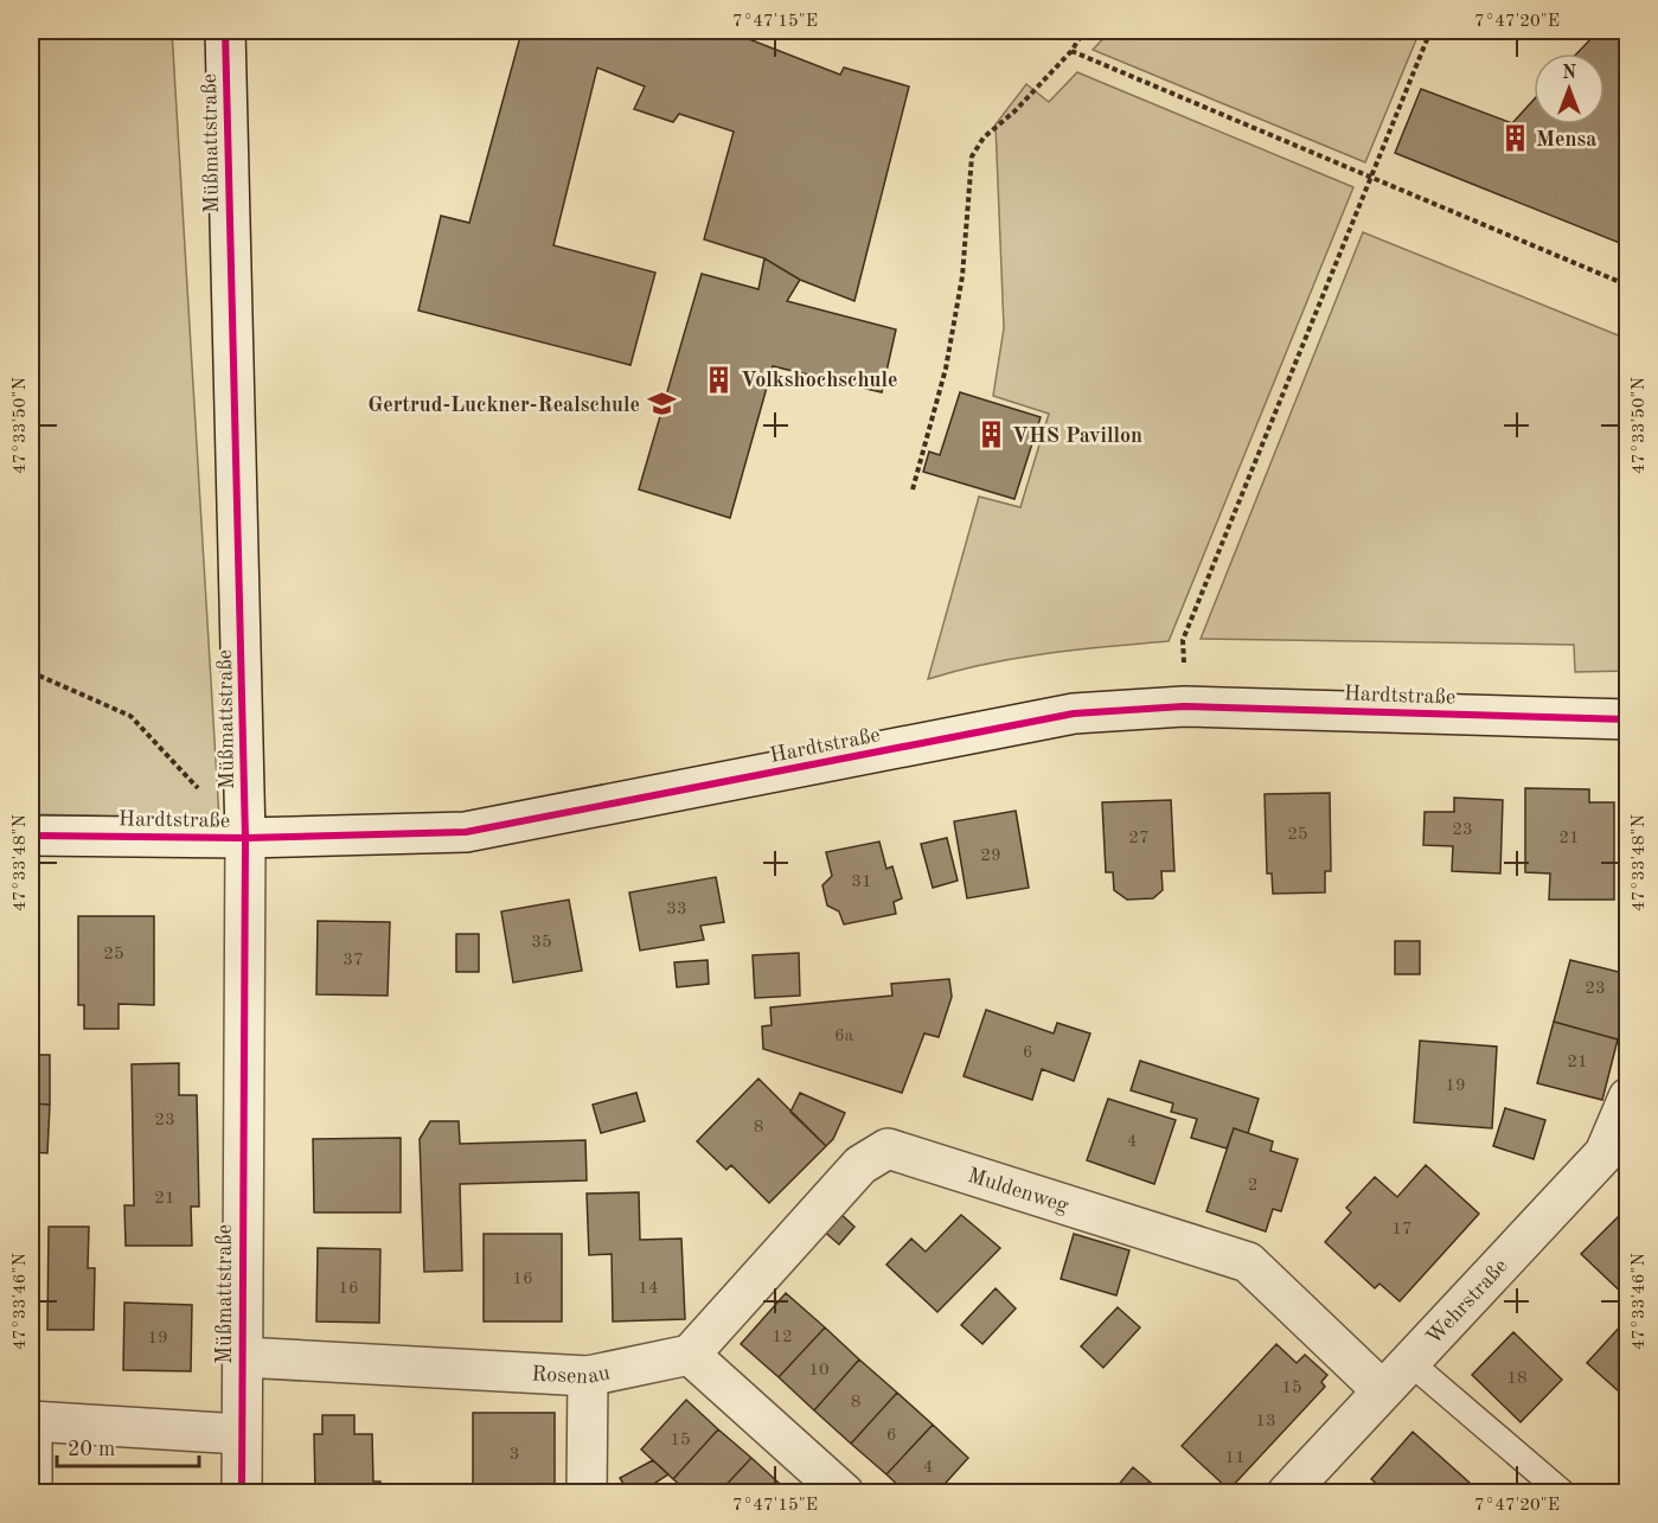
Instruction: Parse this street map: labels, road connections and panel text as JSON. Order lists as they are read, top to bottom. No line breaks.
{"streets":{"street":["Müßmattstraße","Hardtstraße","Muldenweg","Wehrstraße","Rosenau"]},"crossings":[["Müßmattstraße","Hardtstraße"],["Müßmattstraße","Rosenau"],["Muldenweg","Wehrstraße"],["Muldenweg","Rosenau"]],"places":{"building":["Mensa","Volkshochschule","VHS Pavillon"],"school or university":["Gertrud-Luckner-Realschule"]},"house_numbers":["23","25","27","21","29","31","33","35","25","37","23","6a","6","21","19","23","8","4","2","21","17","16","16","14","12","19","10","18","15","8","13","6","15","3","11","4"],"scale_bar":"20 m","north":"top","coordinates":["7°47'15\"E","7°47'20\"E","47°33'50\"N","47°33'48\"N","47°33'46\"N"]}
